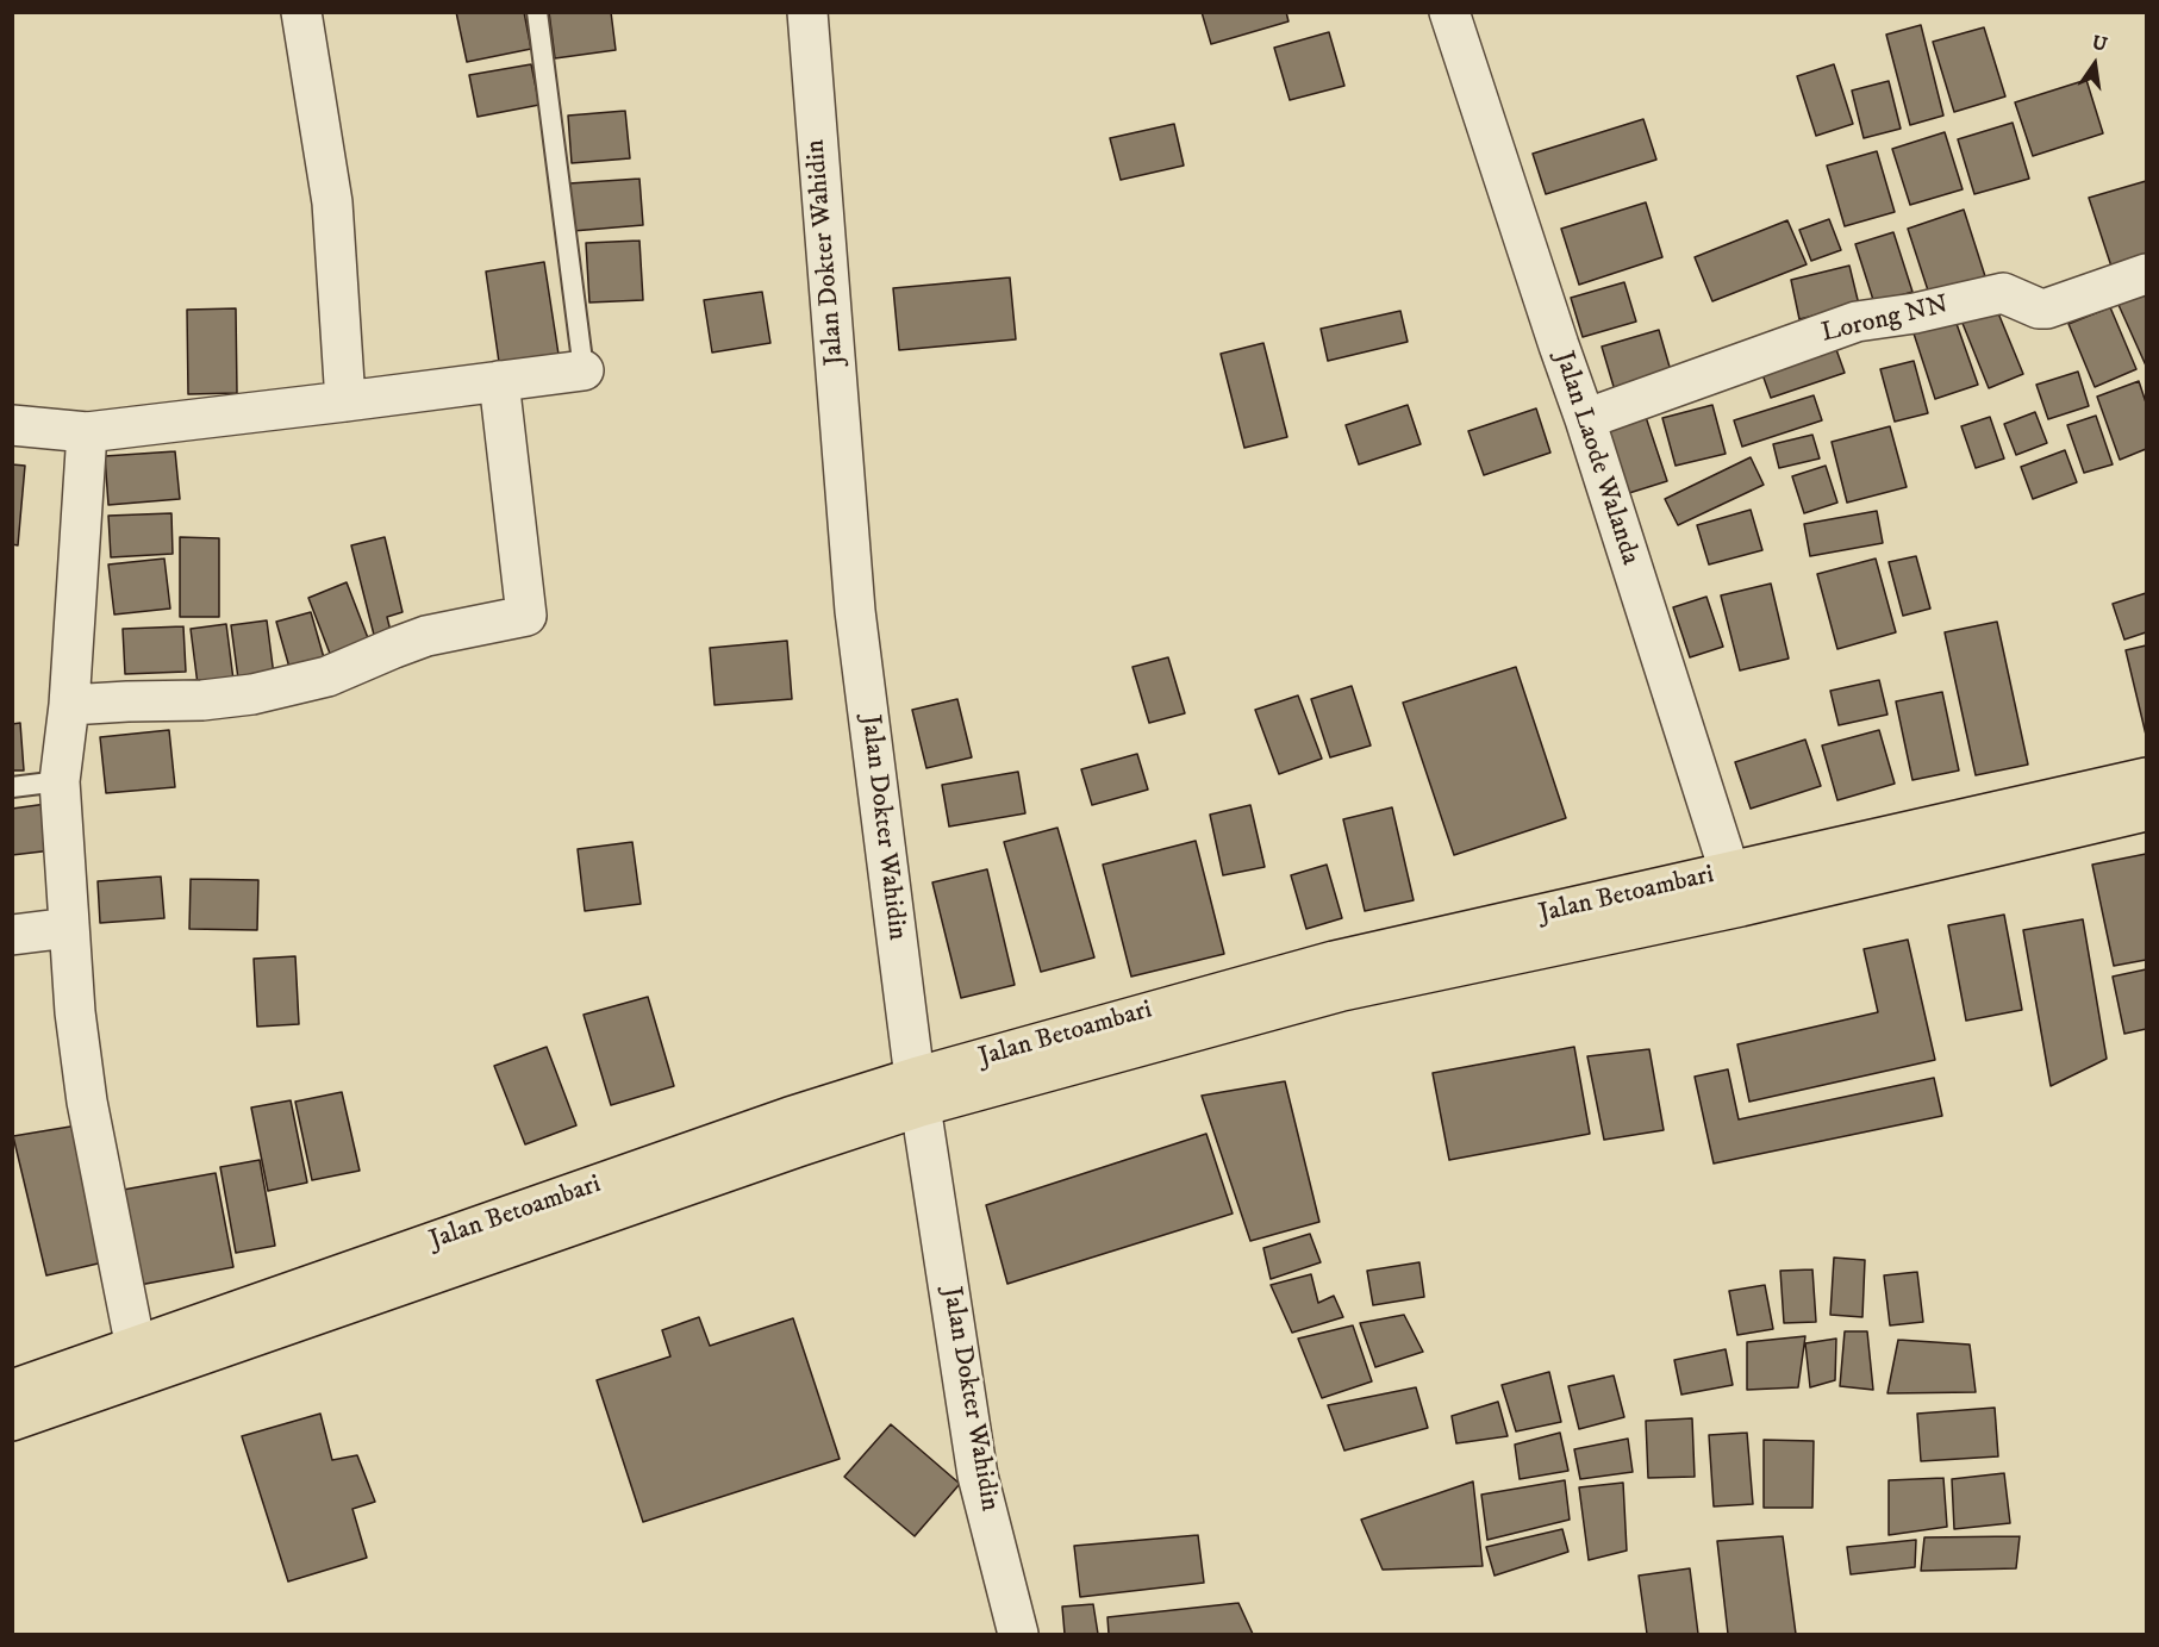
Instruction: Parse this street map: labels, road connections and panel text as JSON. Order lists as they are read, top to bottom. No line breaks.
{"streets":{"main road":["Jalan Betoambari"],"street":["Jalan Dokter Wahidin","Lorong NN","Jalan Laode Walanda"]},"crossings":[["Jalan Dokter Wahidin","Jalan Betoambari"],["Lorong NN","Jalan Laode Walanda"],["Jalan Laode Walanda","Jalan Betoambari"]],"north":"top"}
